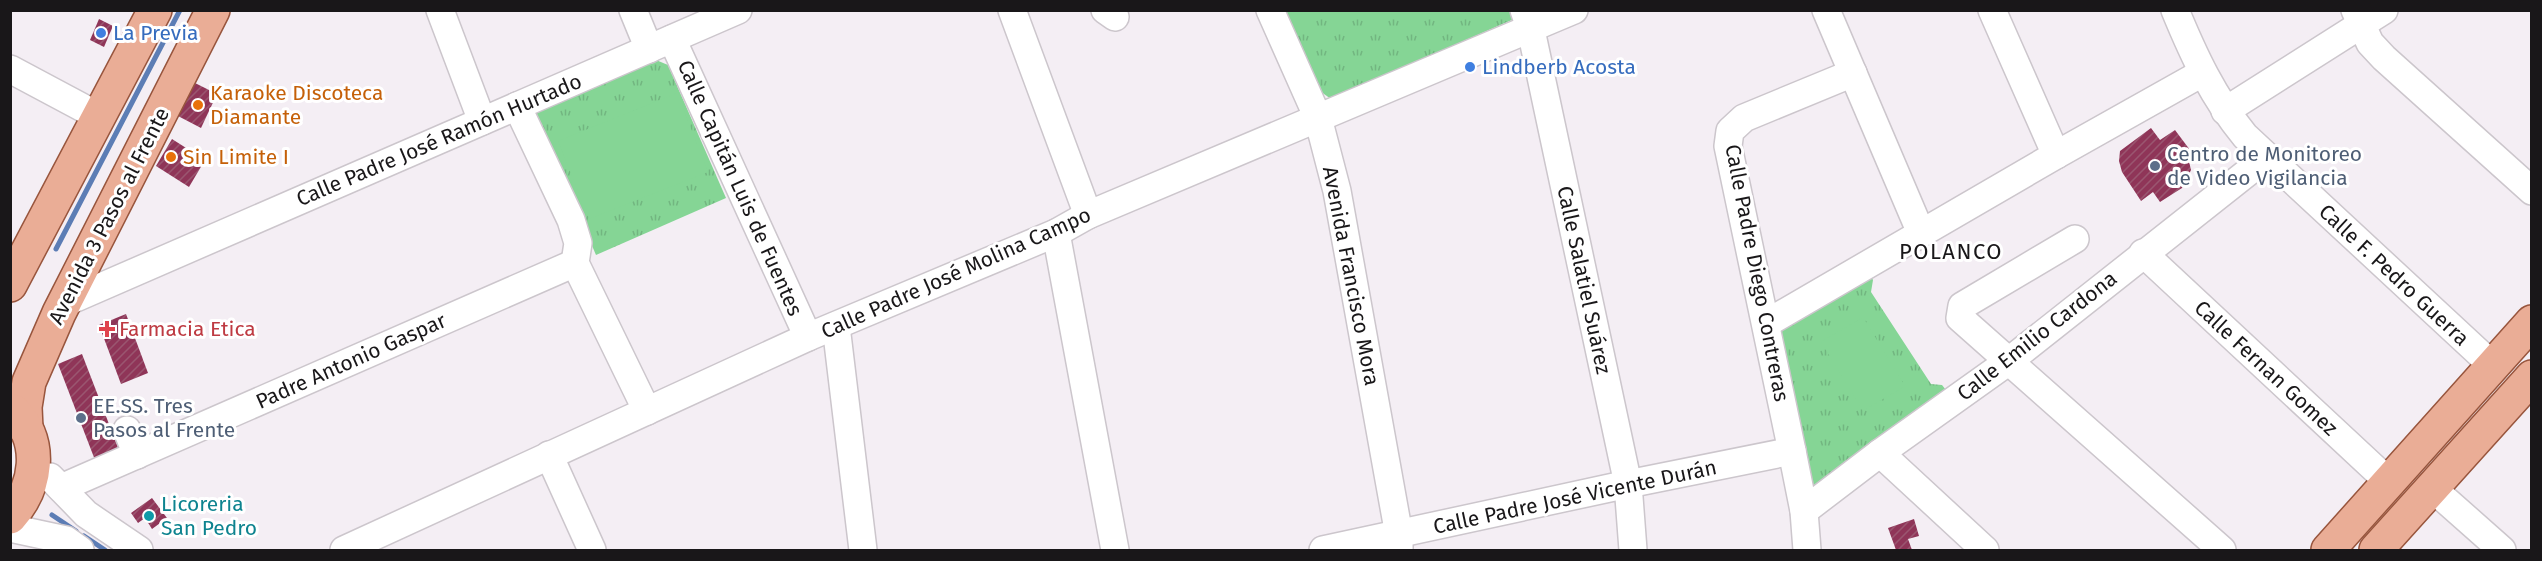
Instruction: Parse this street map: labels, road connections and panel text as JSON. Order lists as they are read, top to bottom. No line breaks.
{"streets":{"main road":["Avenida 3 Pasos al Frente"],"street":["Calle Padre José Ramón Hurtado","Calle Capitán Luis de Fuentes","Calle Padre José Molina Campo","Calle Padre Diego Contreras","Calle F. Pedro Guerra","Avenida Francisco Mora","Calle Salatiel Suárez","Calle Emilio Cardona","Padre Antonio Gaspar","Calle Fernan Gomez","Calle Padre José Vicente Durán"]},"crossings":[["Calle Padre José Ramón Hurtado","Calle Capitán Luis de Fuentes"],["Calle Padre José Ramón Hurtado","Avenida 3 Pasos al Frente"],["Calle Capitán Luis de Fuentes","Calle Padre José Molina Campo"],["Calle Padre José Molina Campo","Avenida Francisco Mora"],["Calle Padre José Molina Campo","Calle Salatiel Suárez"],["Calle Padre Diego Contreras","Calle Emilio Cardona"],["Calle Padre Diego Contreras","Calle Padre José Vicente Durán"],["Calle F. Pedro Guerra","Calle Emilio Cardona"],["Avenida Francisco Mora","Calle Padre José Vicente Durán"],["Calle Salatiel Suárez","Calle Padre José Vicente Durán"],["Calle Emilio Cardona","Calle Fernan Gomez"]],"districts":["POLANCO"],"places":{"other":["La Previa","Lindberb Acosta","Karaoke Discoteca Diamante","Sin Limite I","Centro de Monitoreo de Video Vigilancia","EE.SS. Tres Pasos al Frente","Licoreria San Pedro"],"health":["Farmacia Etica"]}}
